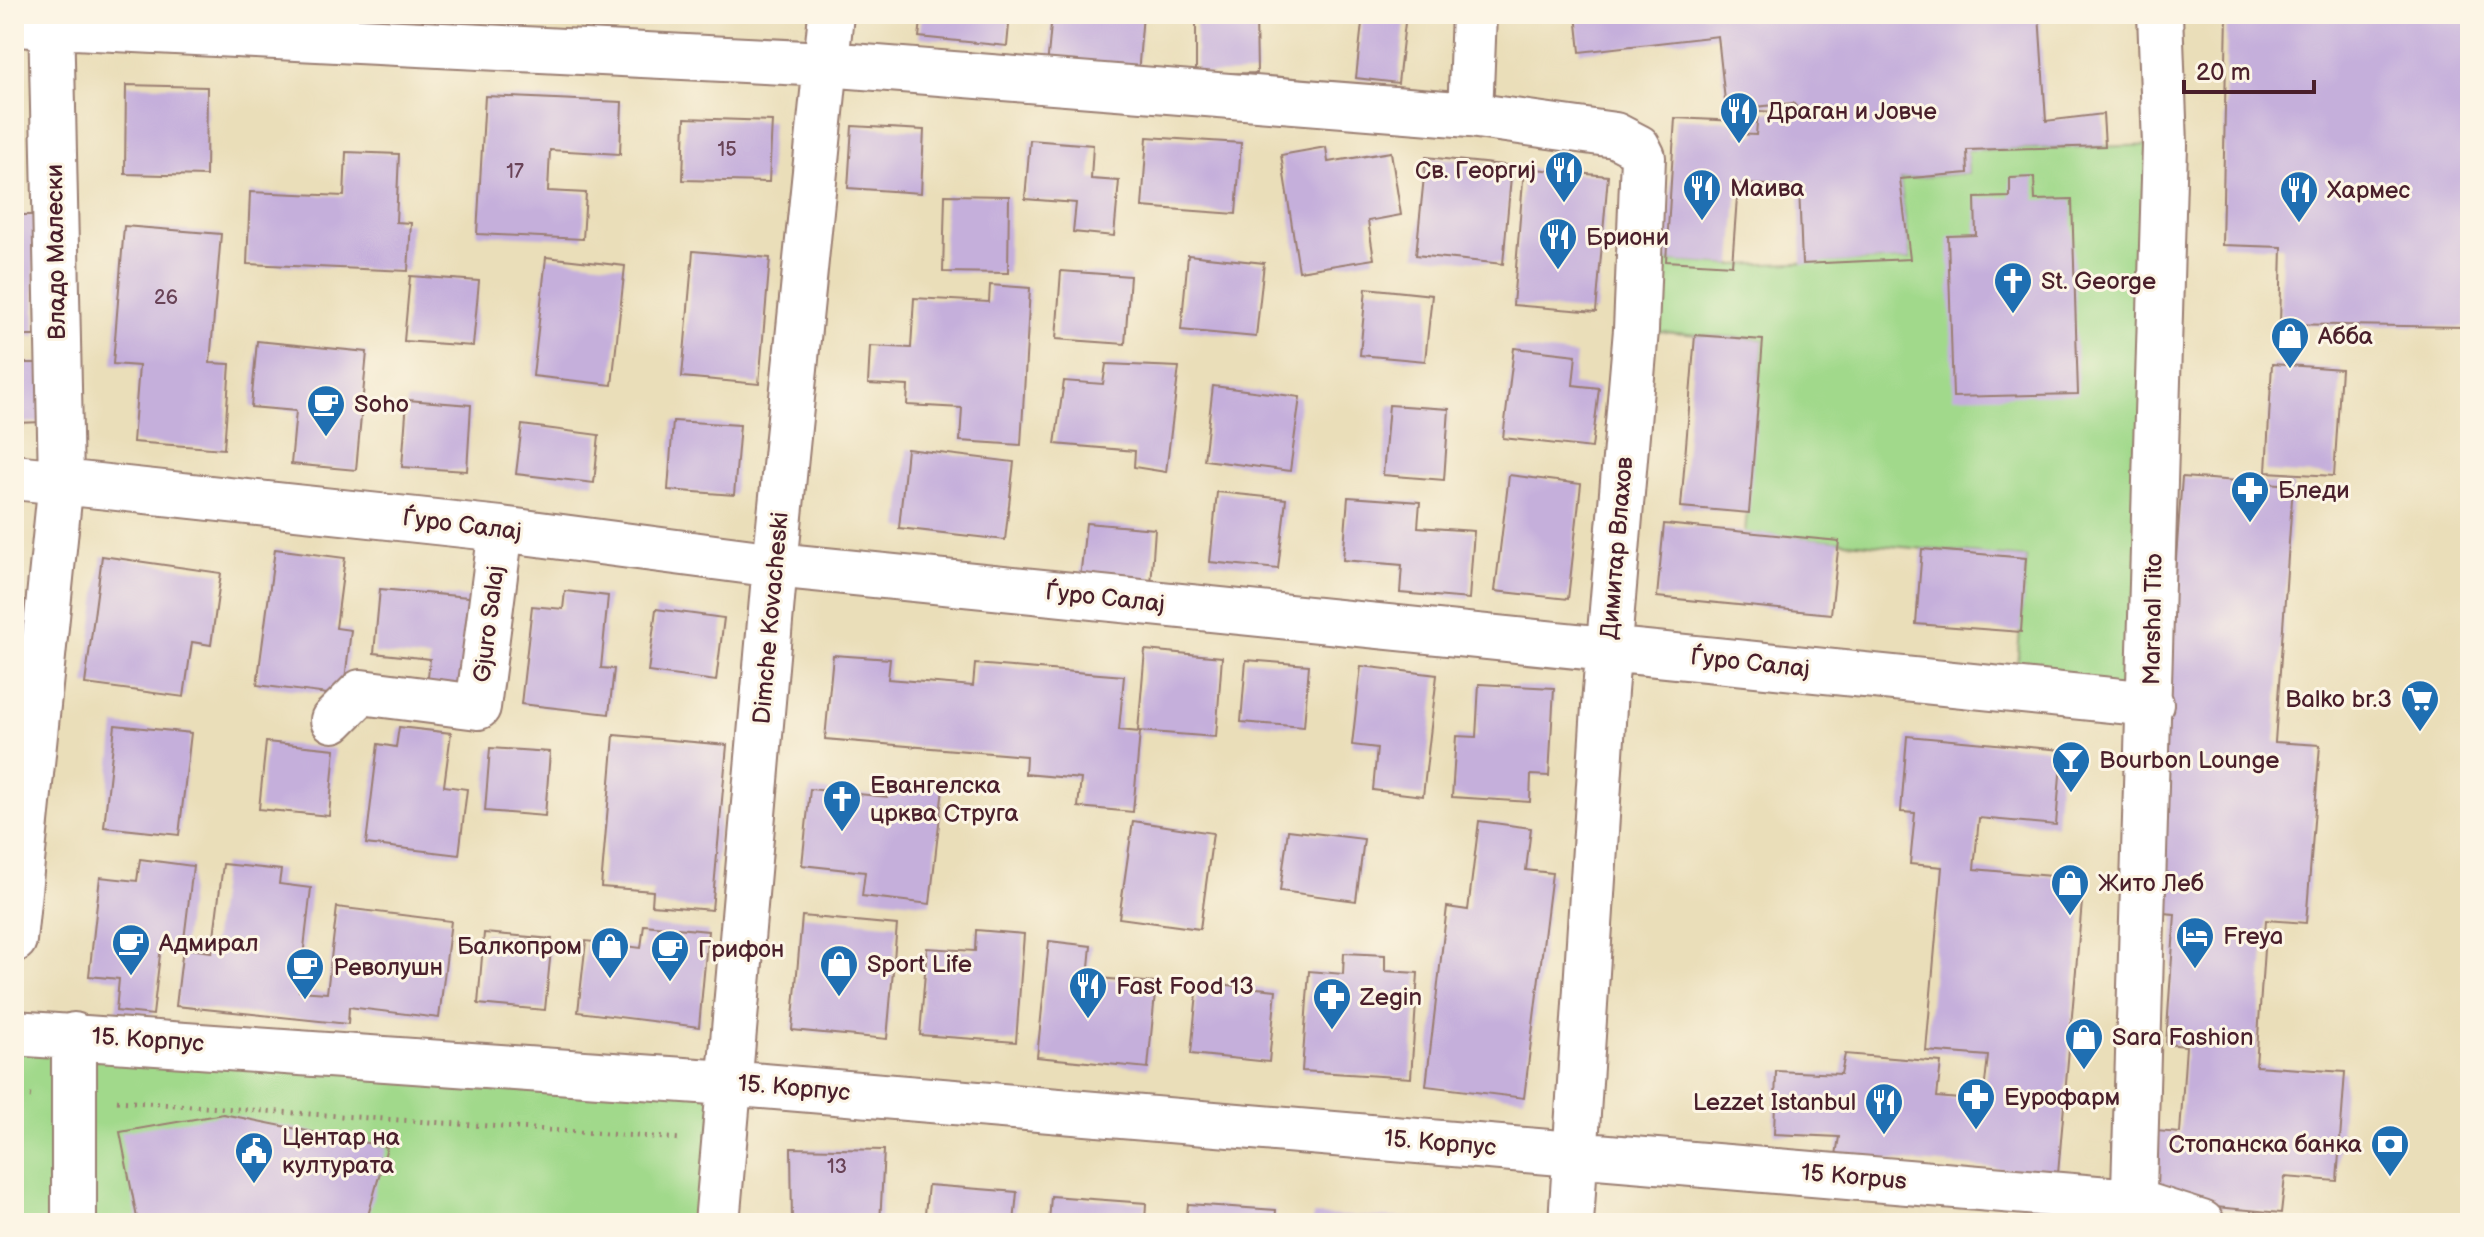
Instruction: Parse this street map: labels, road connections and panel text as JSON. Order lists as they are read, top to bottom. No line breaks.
{"streets":{"street":["Владо Малески","Ѓуро Салај","Димитар Влахов","Dimche Kovacheski","Marshal Tito","Gjuro Salaj","15. Корпус","15 Korpus"]},"crossings":[["Владо Малески","Ѓуро Салај"],["Ѓуро Салај","Димитар Влахов"],["Ѓуро Салај","Dimche Kovacheski"],["Ѓуро Салај","Marshal Tito"],["Ѓуро Салај","Gjuro Salaj"],["Димитар Влахов","15. Корпус"],["Димитар Влахов","15 Korpus"],["Dimche Kovacheski","15. Корпус"],["Marshal Tito","15 Korpus"],["15. Корпус","15 Korpus"]],"places":{"restaurant":["Драган и Јовче","Св. Георгиј","Маива","Хармес","Бриони","Fast Food 13","Lezzet Istanbul"],"church":["St. George","Евангелска црква Струга"],"shop":["Абба","Жито Леб","Балкопром","Sport Life","Sara Fashion"],"cafe":["Soho","Адмирал","Грифон","Револушн"],"pharmacy":["Бледи","Zegin","Еурофарм"],"supermarket":["Balko br.3"],"bar":["Bourbon Lounge"],"hotel":["Freya"],"bank":["Стопанска банка"],"public building":["Центар на културата"]},"house_numbers":["15","17","26","13"],"scale_bar":"20 m"}
